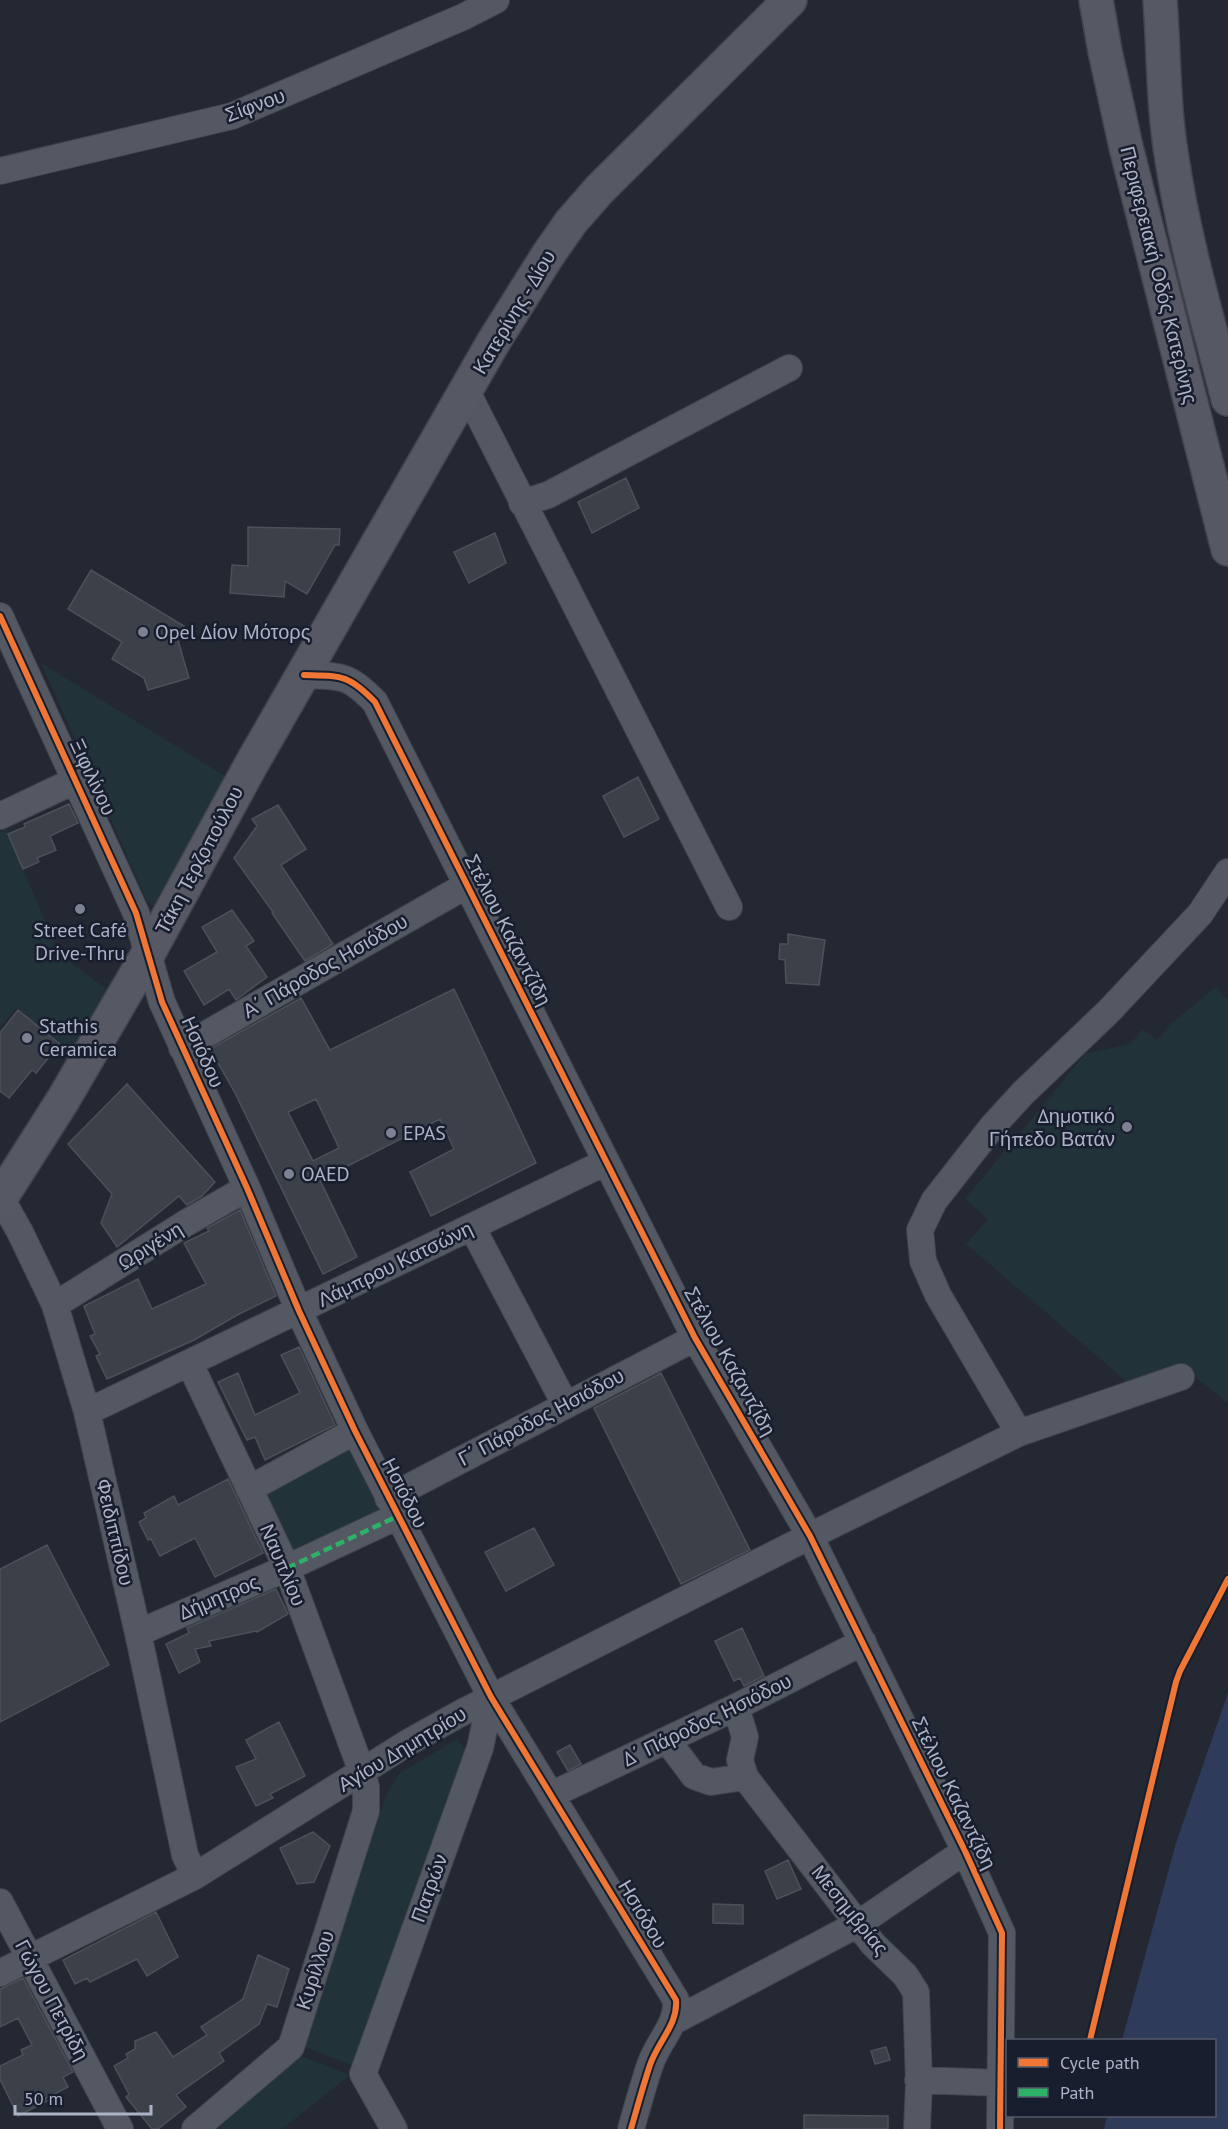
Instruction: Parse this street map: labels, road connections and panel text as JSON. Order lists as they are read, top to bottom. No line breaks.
{"streets":{"main road":["Περιφερειακή Οδός Κατερίνης","Κατερίνης - Δίου","Τάκη Τερζοπούλου"],"street":["Σίφνου","Ξιφιλίνου","Στέλιου Καζαντζίδη","Α΄ Πάροδος Ησιόδου","Ησιόδου","Ωριγένη","Λάμπρου Κατσώνη","Γ΄ Πάροδος Ησιόδου","Φειδιππίδου","Ναυπλίου","Δήμητρος","Δ΄ Πάροδος Ησιόδου","Αγίου Δημητρίου","Πατρών","Μεσημβρίας","Κυρίλλου","Γώγου Πετρίδη"]},"crossings":[["Κατερίνης - Δίου","Τάκη Τερζοπούλου"],["Κατερίνης - Δίου","Στέλιου Καζαντζίδη"],["Ξιφιλίνου","Τάκη Τερζοπούλου"],["Ξιφιλίνου","Ησιόδου"],["Τάκη Τερζοπούλου","Στέλιου Καζαντζίδη"],["Τάκη Τερζοπούλου","Ησιόδου"],["Τάκη Τερζοπούλου","Φειδιππίδου"],["Στέλιου Καζαντζίδη","Α΄ Πάροδος Ησιόδου"],["Στέλιου Καζαντζίδη","Λάμπρου Κατσώνη"],["Στέλιου Καζαντζίδη","Γ΄ Πάροδος Ησιόδου"],["Στέλιου Καζαντζίδη","Δ΄ Πάροδος Ησιόδου"],["Στέλιου Καζαντζίδη","Αγίου Δημητρίου"],["Α΄ Πάροδος Ησιόδου","Ησιόδου"],["Ησιόδου","Ωριγένη"],["Ησιόδου","Λάμπρου Κατσώνη"],["Ησιόδου","Γ΄ Πάροδος Ησιόδου"],["Ησιόδου","Δήμητρος"],["Ησιόδου","Δ΄ Πάροδος Ησιόδου"],["Ησιόδου","Αγίου Δημητρίου"],["Ησιόδου","Πατρών"],["Ωριγένη","Φειδιππίδου"],["Λάμπρου Κατσώνη","Φειδιππίδου"],["Λάμπρου Κατσώνη","Ναυπλίου"],["Γ΄ Πάροδος Ησιόδου","Δήμητρος"],["Φειδιππίδου","Δήμητρος"],["Φειδιππίδου","Αγίου Δημητρίου"],["Ναυπλίου","Δήμητρος"],["Ναυπλίου","Αγίου Δημητρίου"],["Ναυπλίου","Κυρίλλου"],["Αγίου Δημητρίου","Πατρών"],["Αγίου Δημητρίου","Κυρίλλου"],["Αγίου Δημητρίου","Γώγου Πετρίδη"]],"places":["Opel Δίον Μότορς","Street Café Drive-Thru","Stathis Ceramica","Δημοτικό Γήπεδο Βατάν","EPAS","OAED"],"legend":["Cycle path","Path"],"scale_bar":"50 m"}
